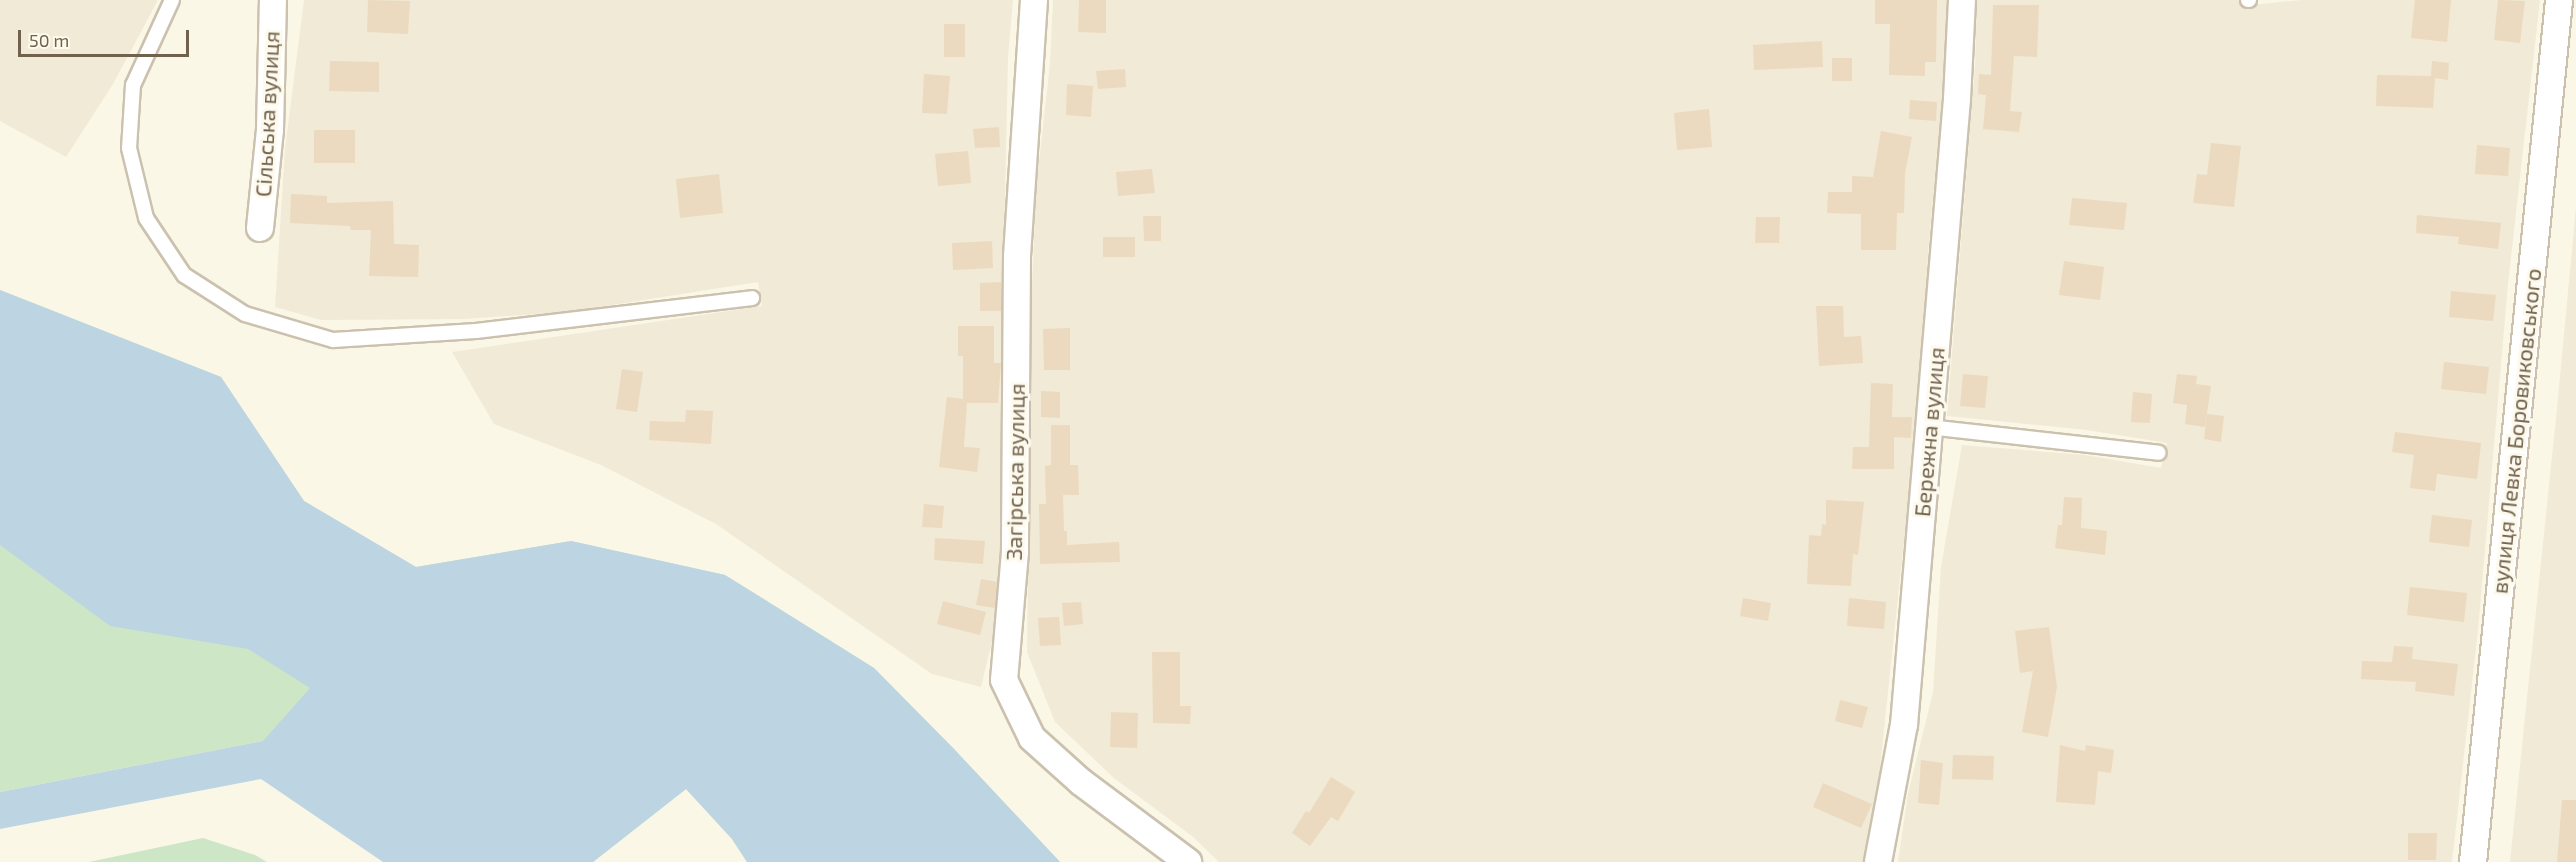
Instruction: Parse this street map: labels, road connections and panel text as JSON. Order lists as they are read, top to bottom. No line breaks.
{"streets":{"street":["Сільська вулиця","вулиця Левка Боровиковського","Бережна вулиця","Загірська вулиця"]},"scale_bar":"50 m"}
